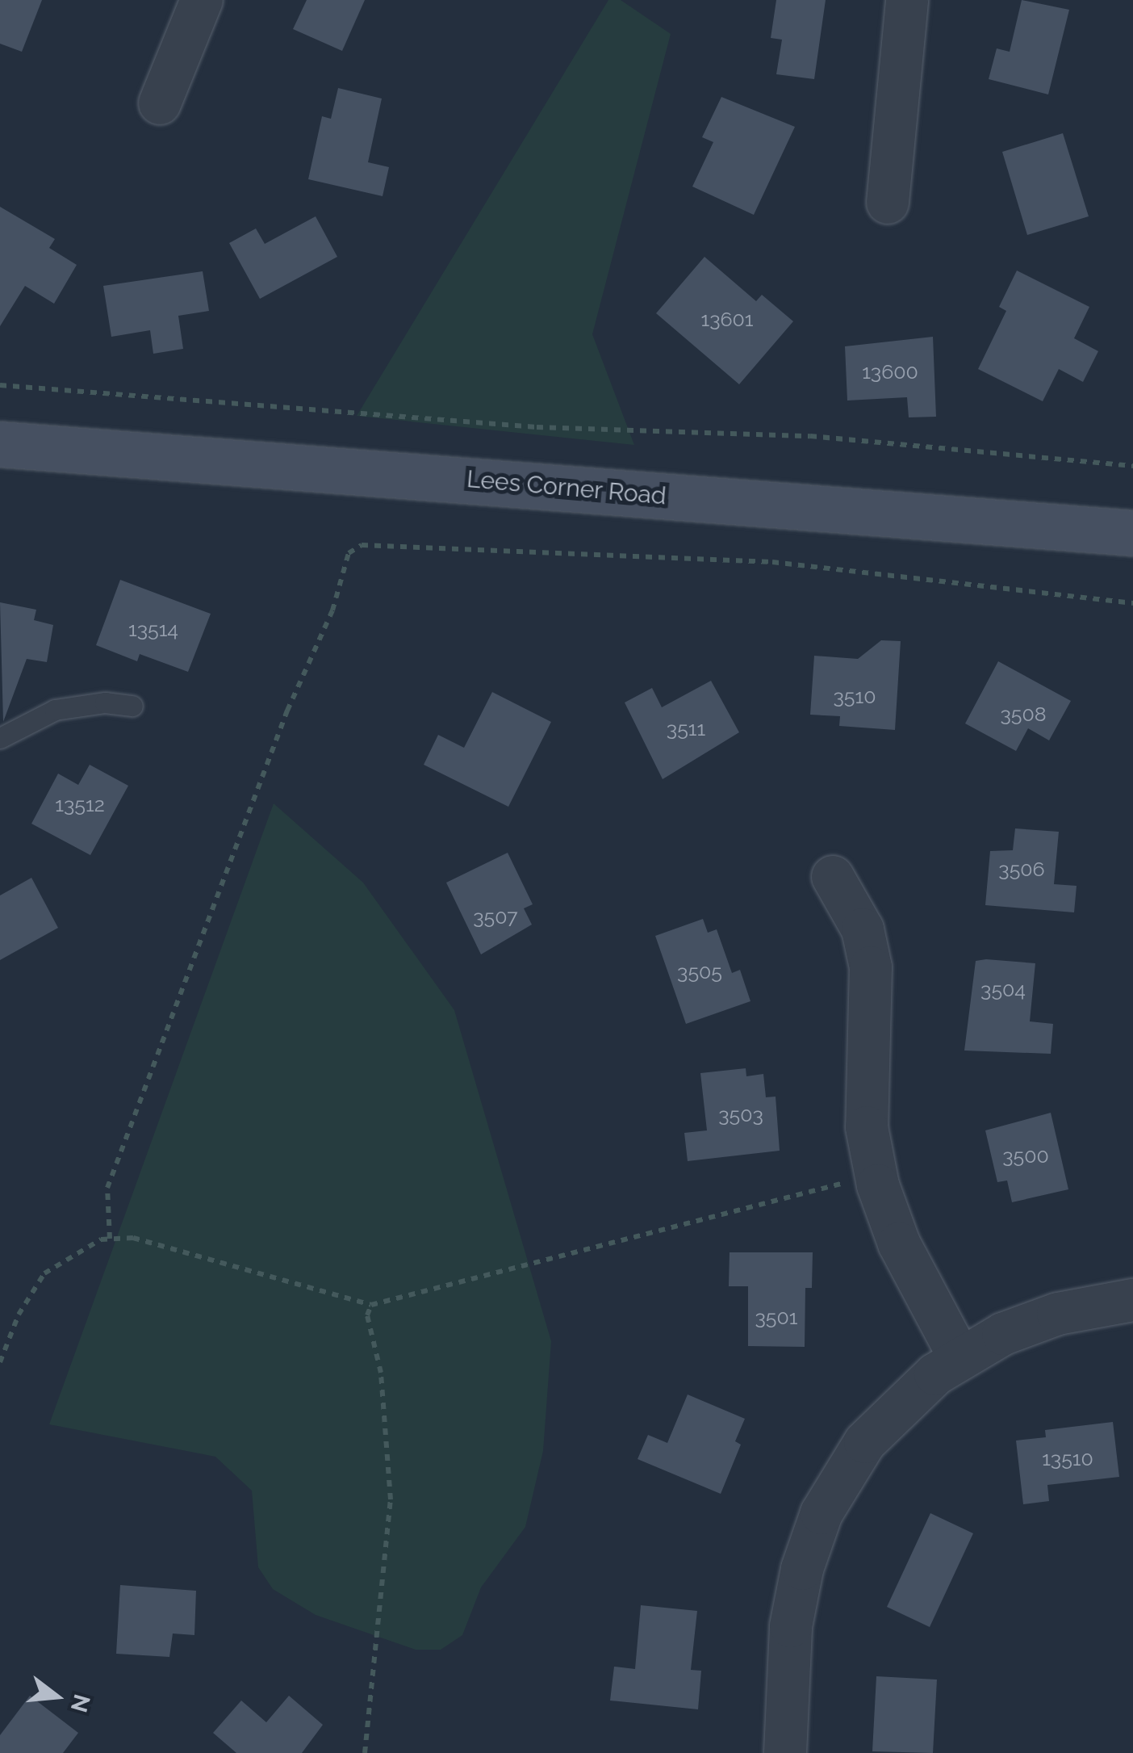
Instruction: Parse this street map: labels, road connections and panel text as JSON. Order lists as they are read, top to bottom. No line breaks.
{"streets":{"street":["Lees Corner Road"]},"house_numbers":["13601","13600","13514","3510","3508","3511","13512","3506","3507","3505","3504","3503","3500","3501","13510"],"north":"right"}
